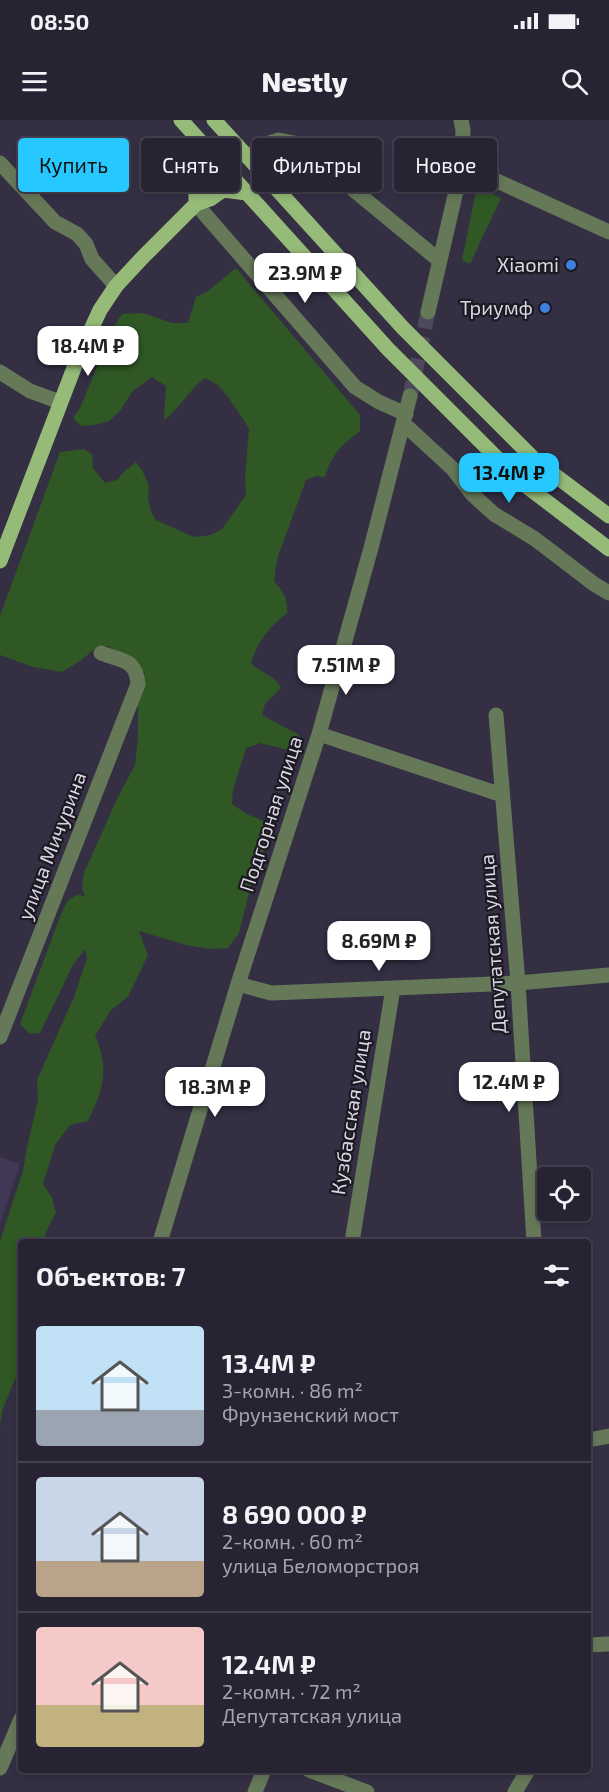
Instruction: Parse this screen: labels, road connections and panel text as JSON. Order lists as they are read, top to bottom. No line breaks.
{"streets":{"street":["Подгорная улица","улица Мичурина","Депутатская улица","Кузбасская улица"]},"places":["Xiaomi","Триумф"],"page":{"status":"08:50","header":"Nestly","chip":["Купить","Снять","Фильтры","Новое"],"price":["23.9M ₽","18.4M ₽","13.4M ₽","7.51M ₽","8.69M ₽","12.4M ₽","18.3M ₽"],"heading":"Объектов: 7","list":[{"name":"13.4M ₽","note":"3-комн. · 86 m² · Фрунзенский мост"},{"name":"8 690 000 ₽","note":"2-комн. · 60 m² · улица Беломорстроя"},{"name":"12.4M ₽","note":"2-комн. · 72 m² · Депутатская улица"}]}}
